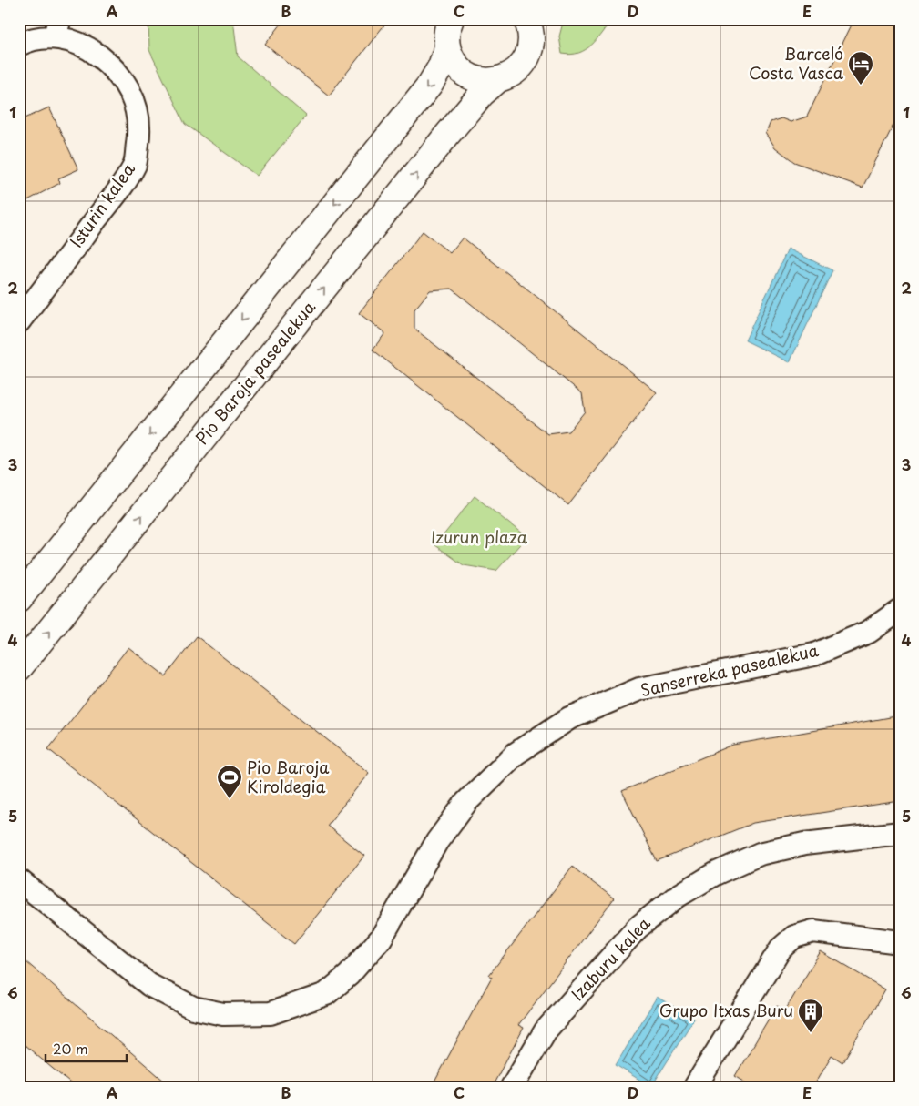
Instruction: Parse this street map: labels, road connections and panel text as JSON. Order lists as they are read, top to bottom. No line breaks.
{"streets":{"main road":["Pio Baroja pasealekua"],"street":["Isturin kalea","Sanserreka pasealekua","Izaburu kalea"]},"parks":["Izurun plaza"],"places":{"hotel":["Barceló Costa Vasca"],"sports":["Pio Baroja Kiroldegia"],"building":["Grupo Itxas Buru"]},"scale_bar":"20 m","grid":{"columns":["A","B","C","D","E"],"rows":["1","2","3","4","5","6"]}}
